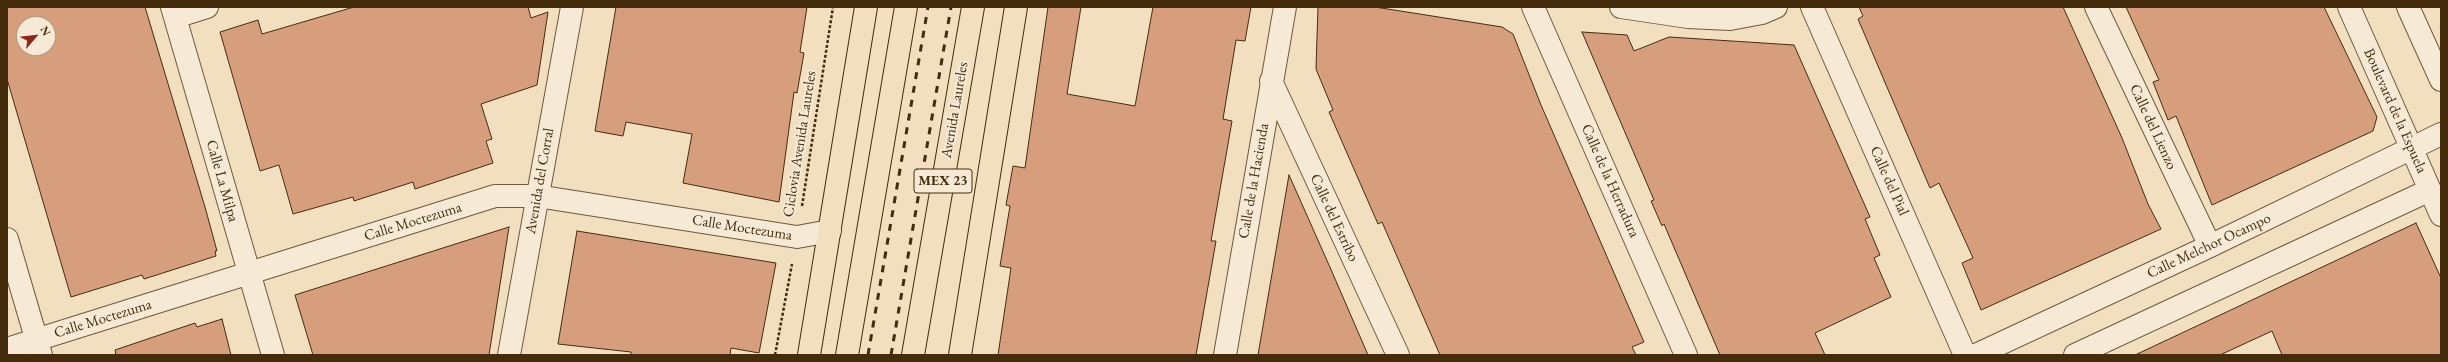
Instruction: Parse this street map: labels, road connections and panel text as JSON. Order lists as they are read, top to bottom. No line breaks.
{"streets":{"main road":["Avenida Laureles","MEX 23"],"street":["Boulevard de la Espuela","Calle del Lienzo","Calle La Milpa","Avenida del Corral","Calle de la Hacienda","Calle de la Herradura","Calle del Pial","Calle del Estribo","Calle Moctezuma","Calle Melchor Ocampo"],"path":["Ciclovia Avenida Laureles"]},"crossings":[["Boulevard de la Espuela","Calle Melchor Ocampo"],["Calle del Lienzo","Calle Melchor Ocampo"],["Ciclovia Avenida Laureles","Calle Moctezuma"],["Calle La Milpa","Calle Moctezuma"],["Avenida del Corral","Calle Moctezuma"],["Calle de la Hacienda","Calle del Estribo"]],"north":"top right"}
